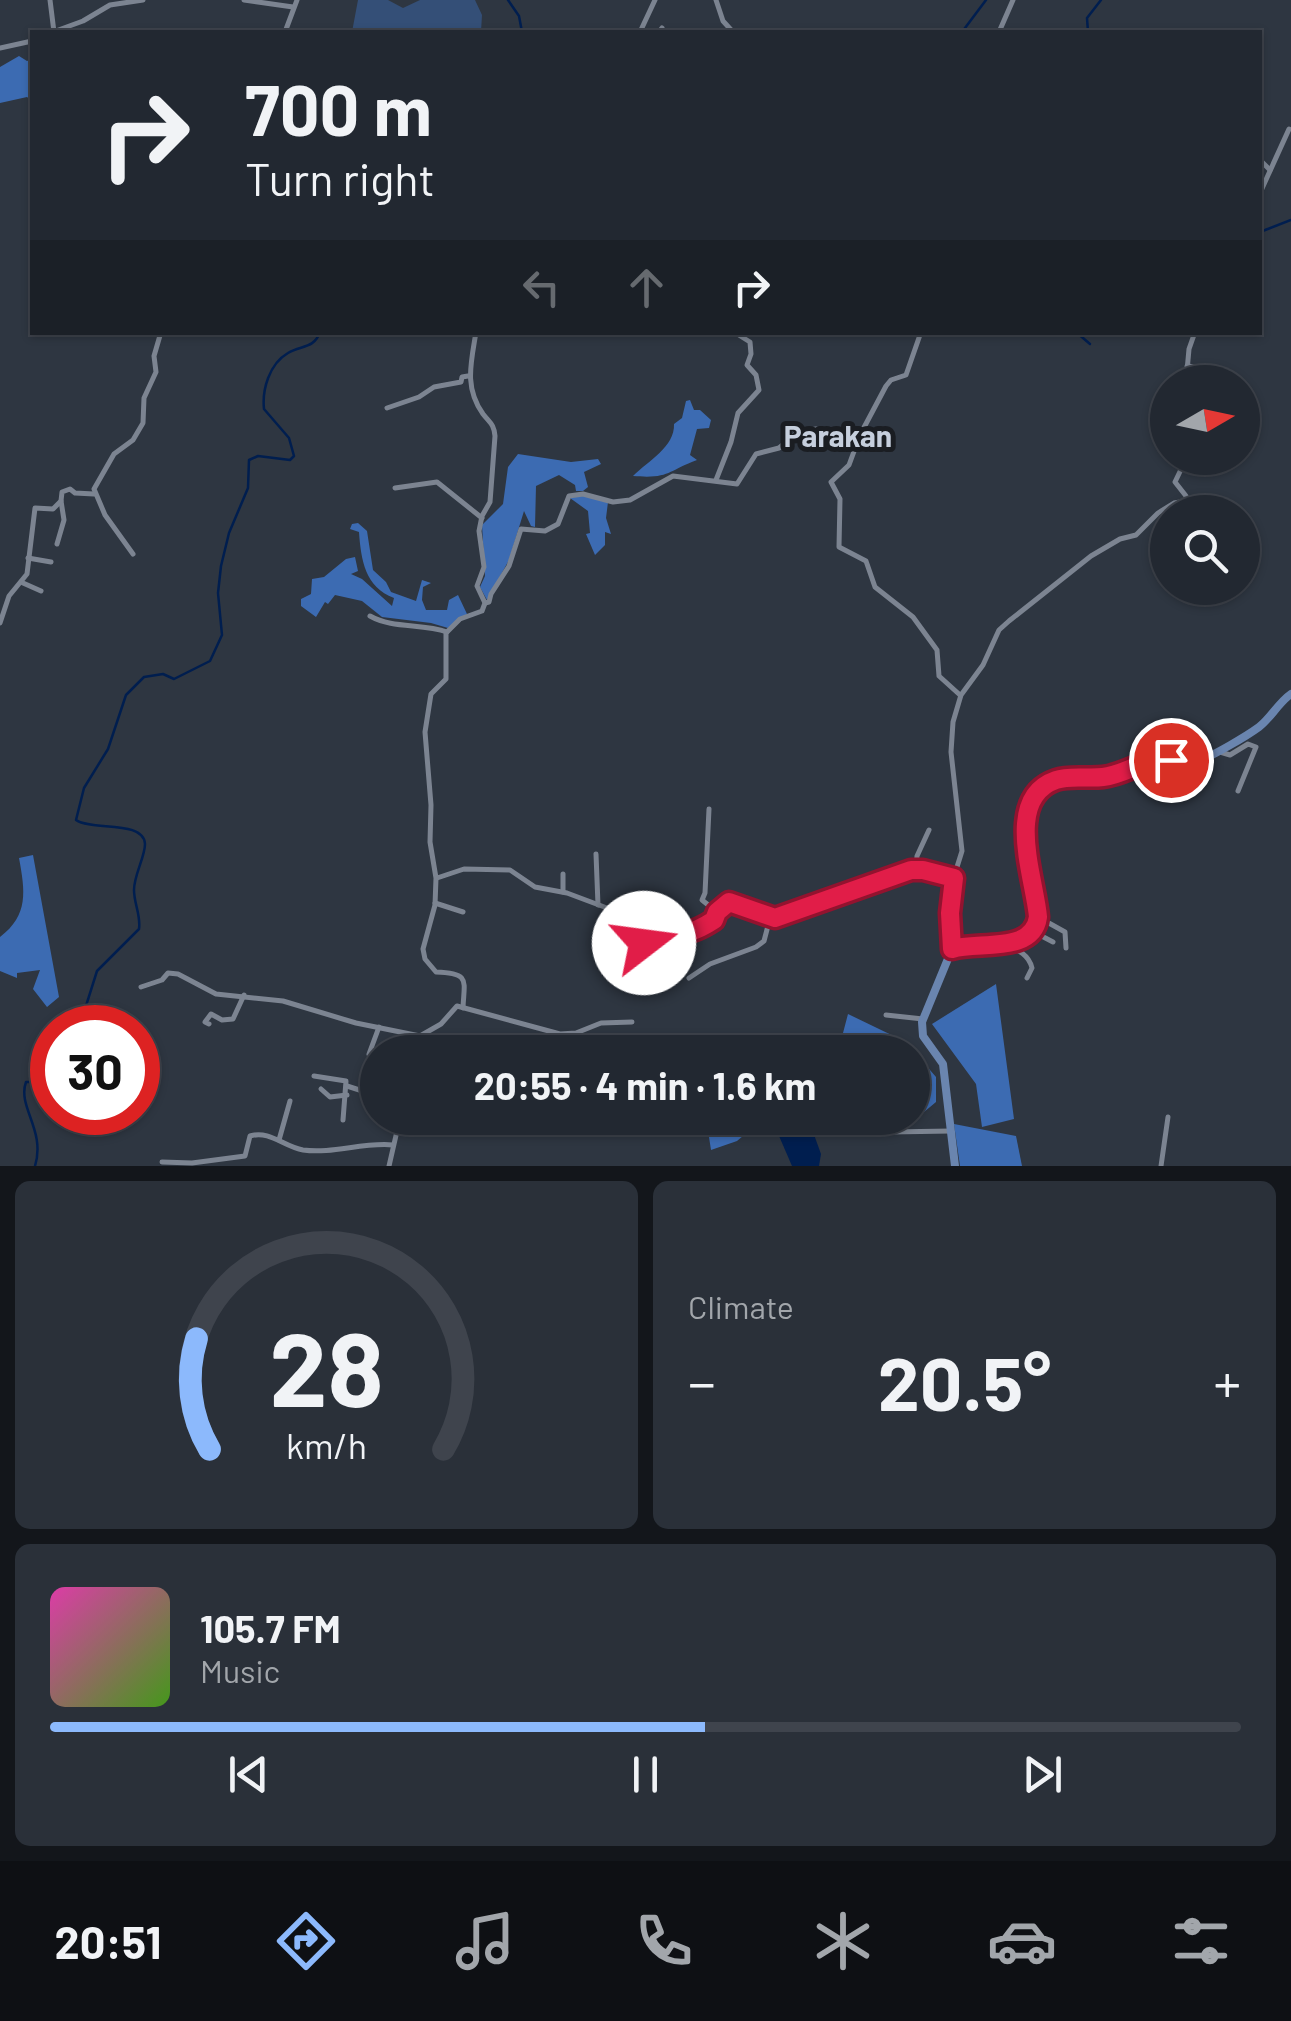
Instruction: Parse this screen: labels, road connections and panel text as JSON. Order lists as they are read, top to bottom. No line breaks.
{"districts":["Parakan"],"north":"right","page":{"turn":["700 m","Turn right"],"limit":"30","trip":"20:55 · 4 min · 1.6 km","tile":"Climate","heat":["−","20.5°","+"],"song":["105.7 FM","Music"],"tabs":"20:51","gauge":["28","km/h"]}}
